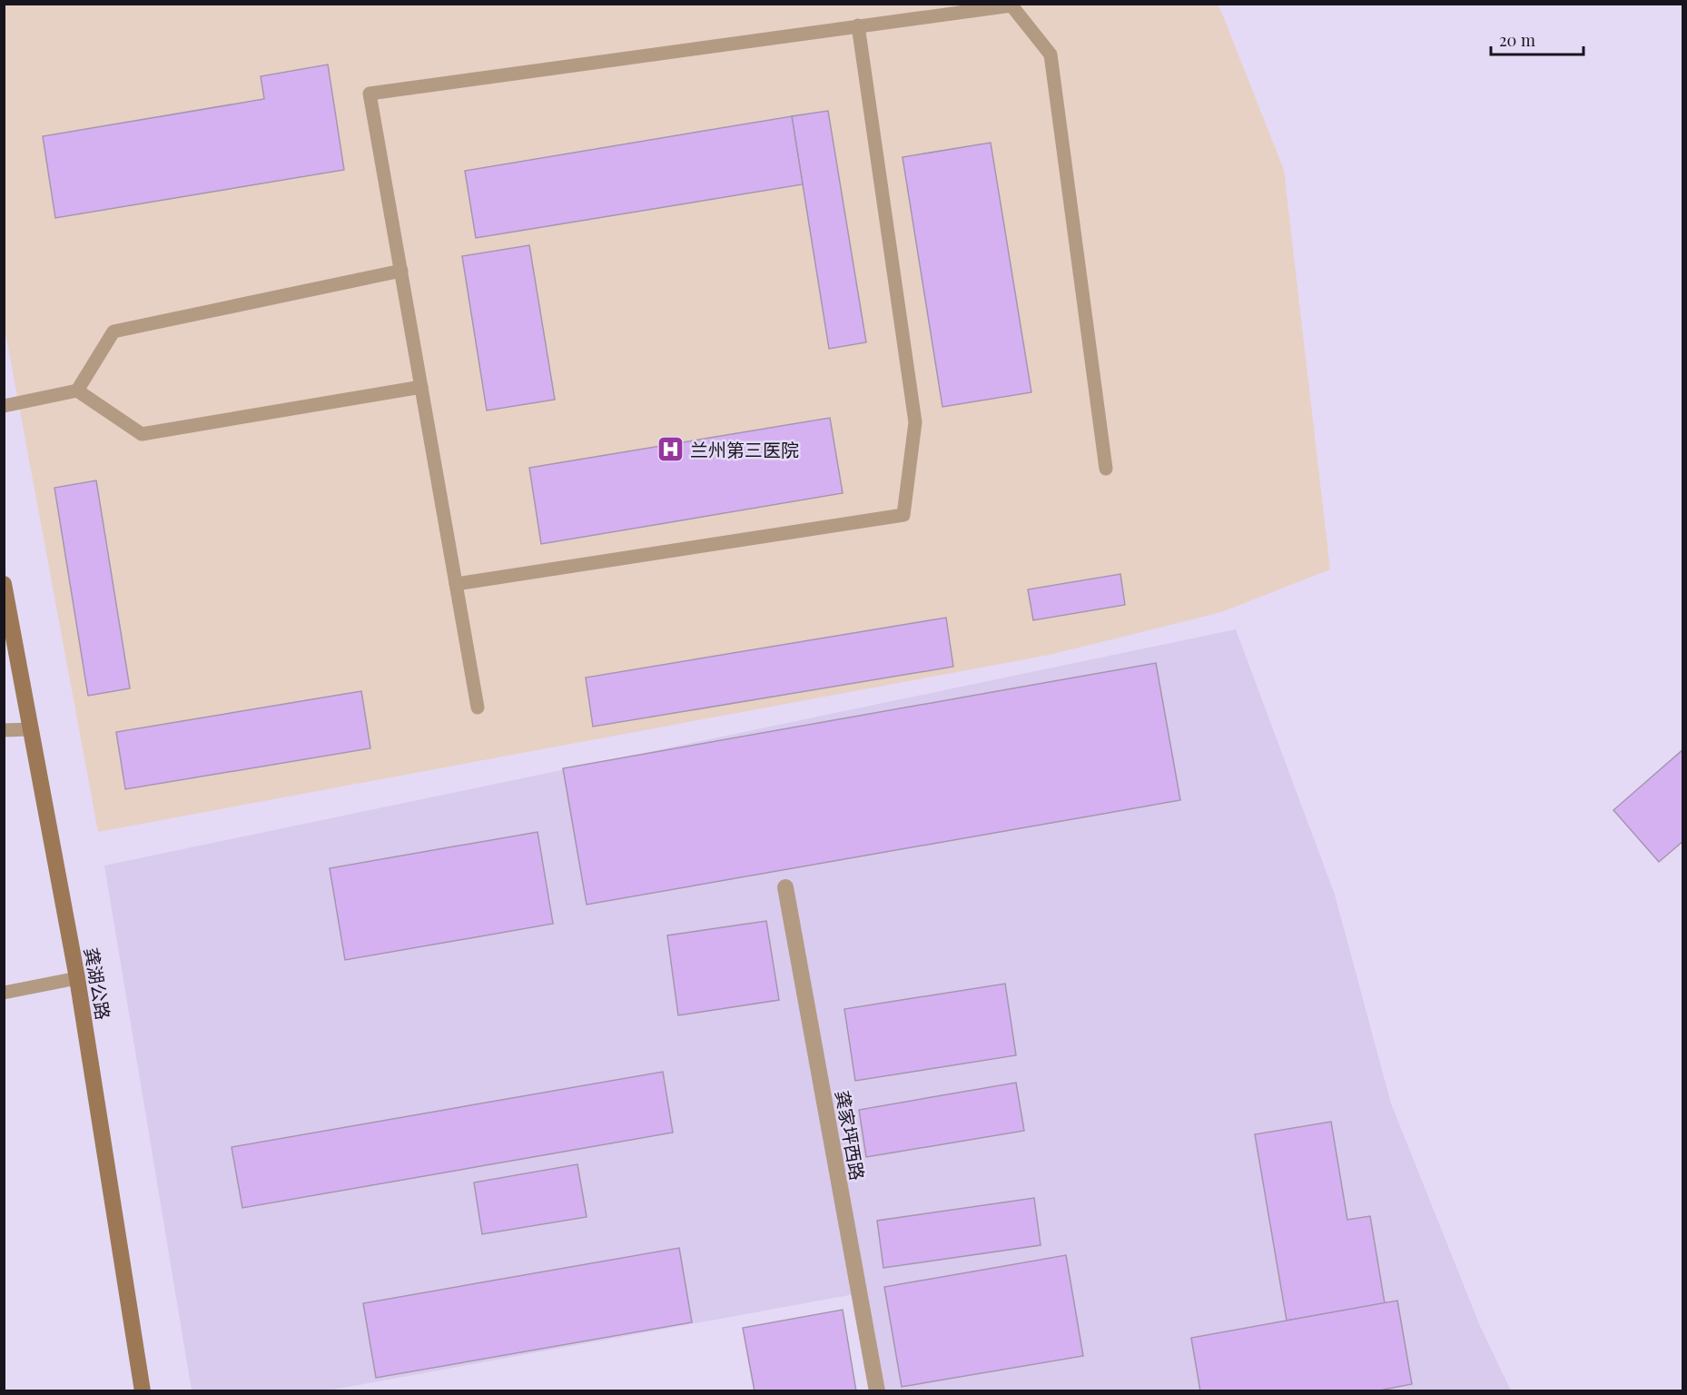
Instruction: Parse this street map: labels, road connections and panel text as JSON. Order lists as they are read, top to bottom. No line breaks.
{"streets":{"main road":["龚湖公路"],"street":["龚家坪西路"]},"places":{"hospital":["兰州第三医院"]},"scale_bar":"20 m"}
